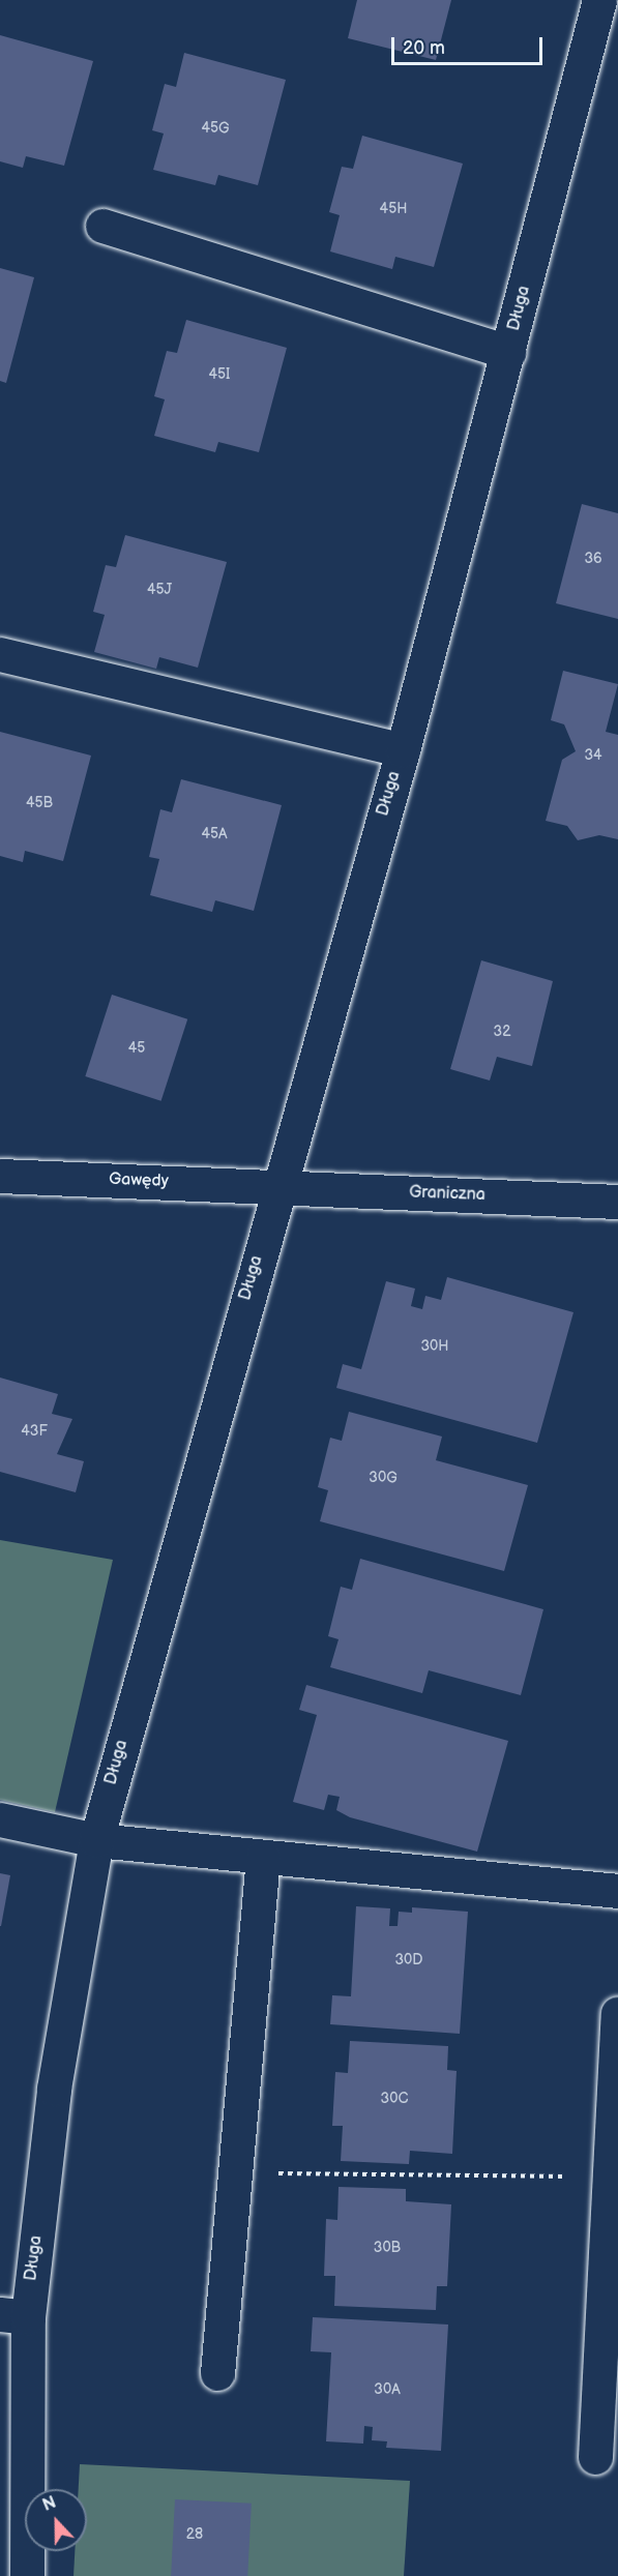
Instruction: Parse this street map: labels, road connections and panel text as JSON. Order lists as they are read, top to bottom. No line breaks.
{"streets":{"street":["Długa","Gawędy","Graniczna"]},"crossings":[["Długa","Gawędy"],["Długa","Graniczna"],["Gawędy","Graniczna"]],"house_numbers":["45G","45H","45I","36","45J","34","45B","45A","32","45","30H","43F","30G","30D","30C","30B","30A","28"],"scale_bar":"20 m","north":"top"}
